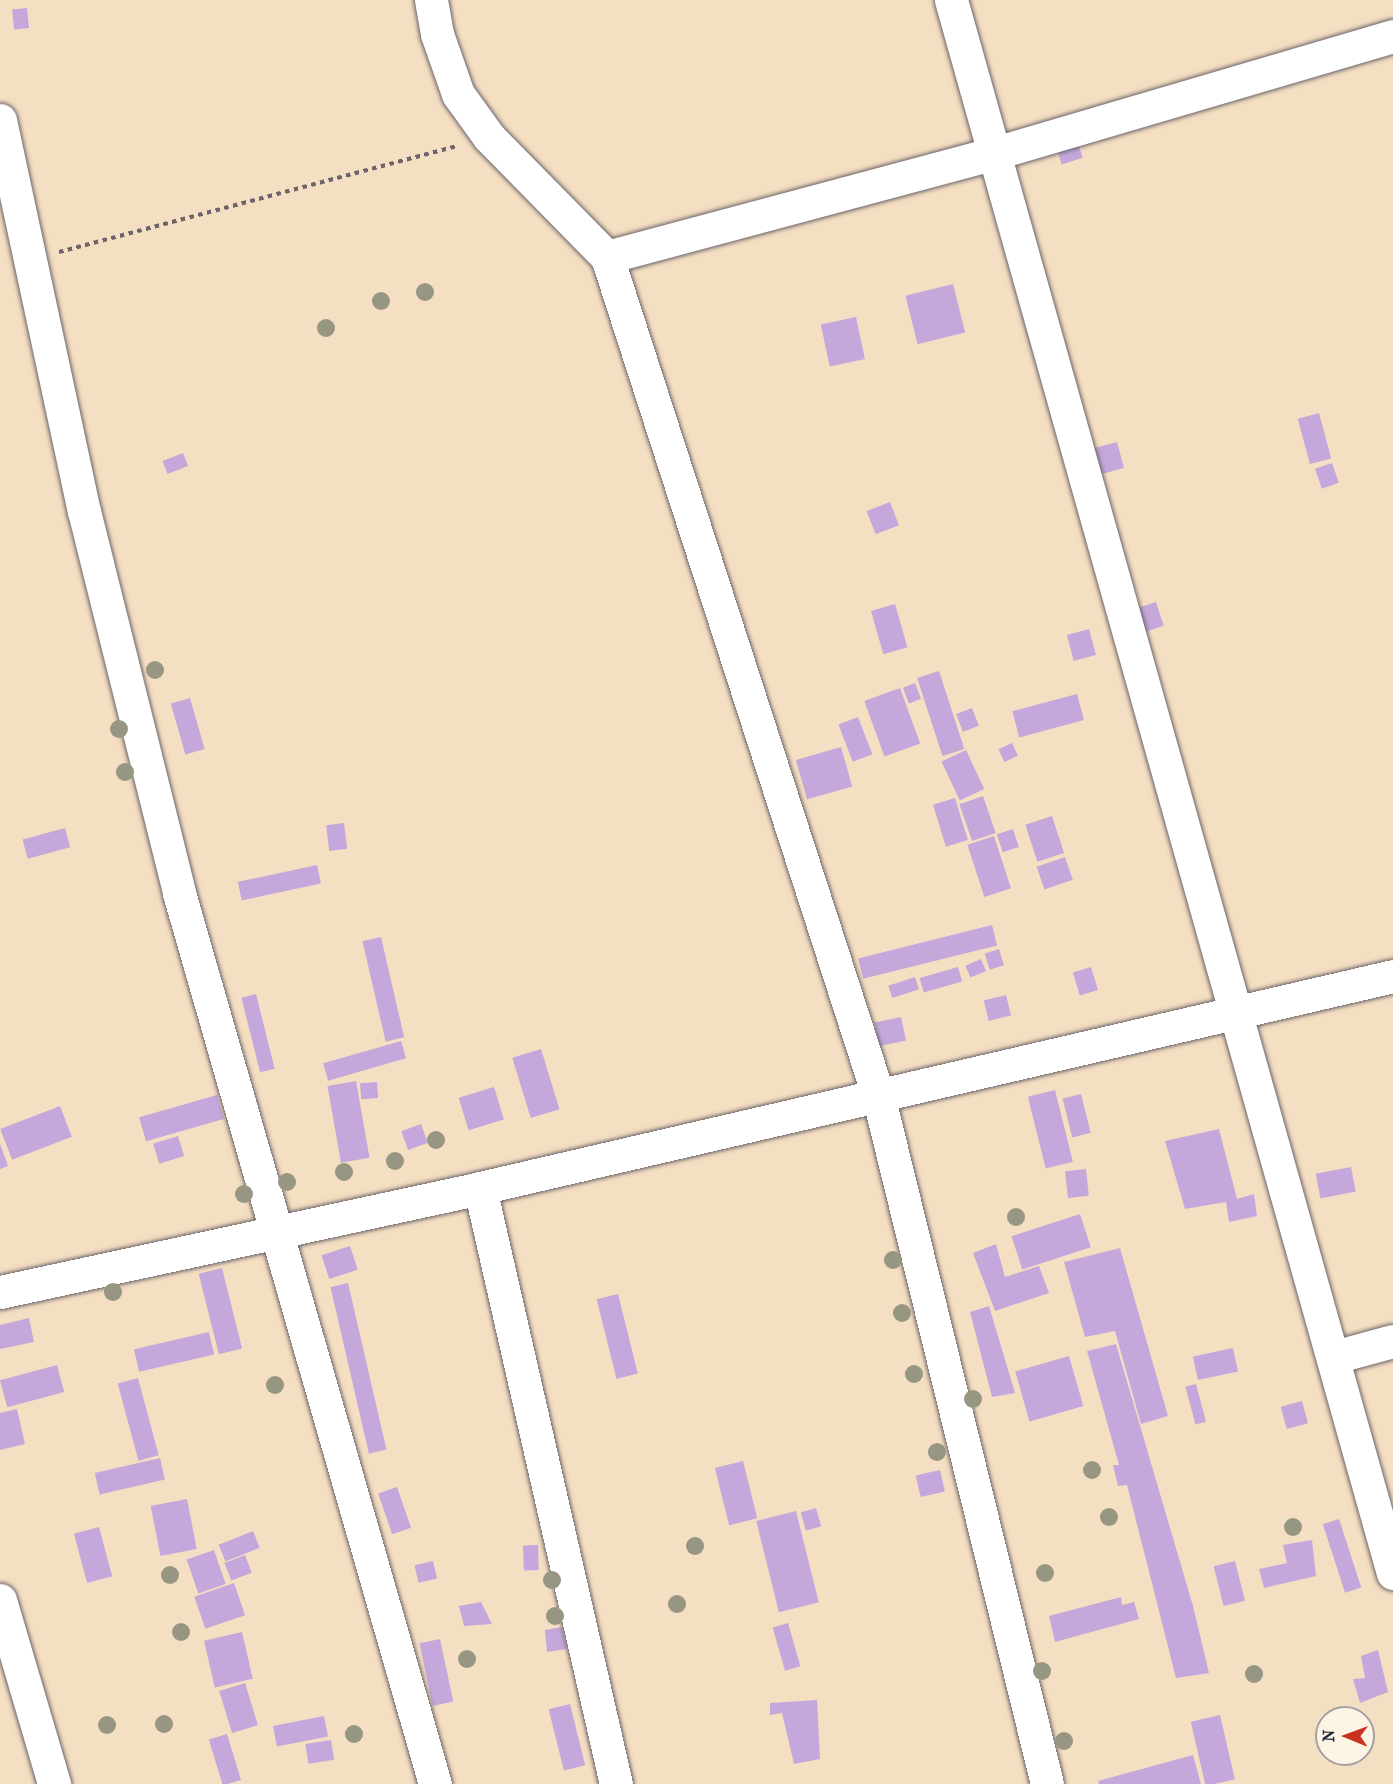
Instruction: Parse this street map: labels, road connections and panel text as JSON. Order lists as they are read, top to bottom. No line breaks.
{"north":"left"}
